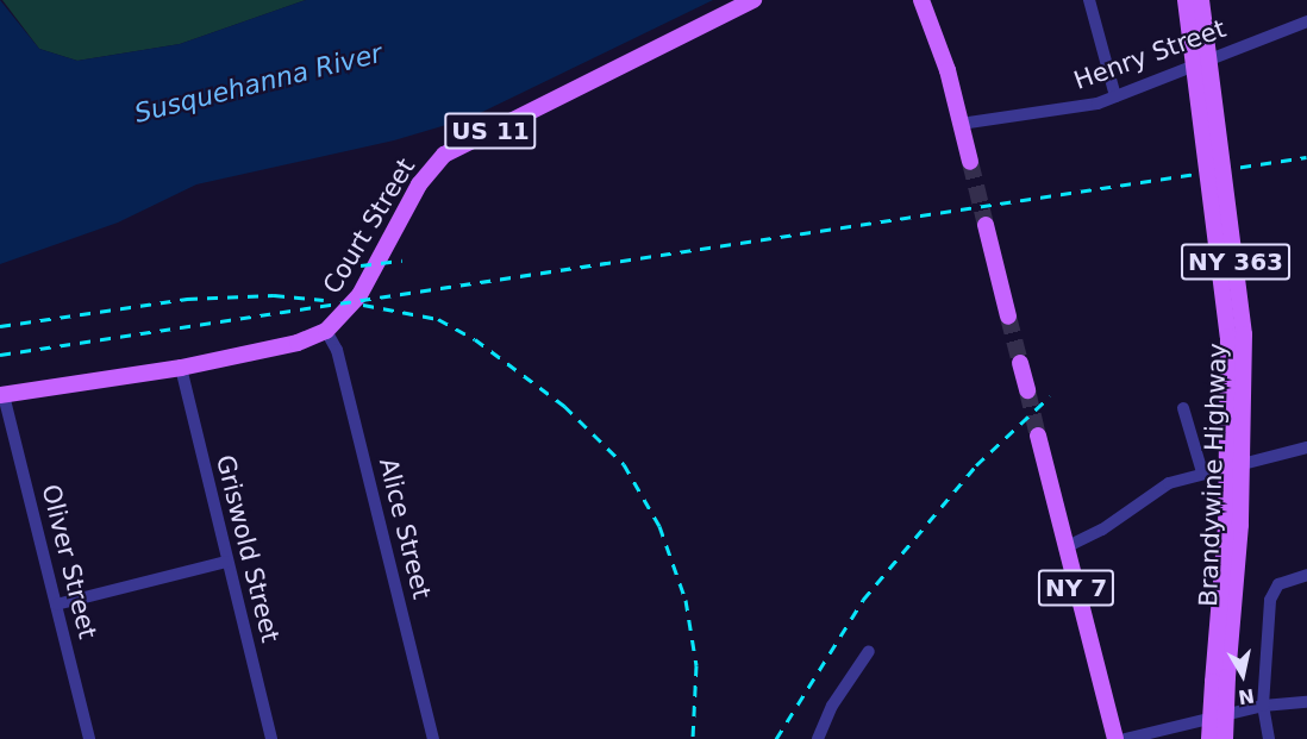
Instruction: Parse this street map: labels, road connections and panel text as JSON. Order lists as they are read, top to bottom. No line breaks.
{"streets":{"main road":["US 11","Court Street","NY 363","Brandywine Highway","NY 7"],"street":["Henry Street","Alice Street","Griswold Street","Oliver Street"]},"crossings":[["Court Street","Alice Street"],["Court Street","Griswold Street"],["Court Street","Oliver Street"]],"water":["Susquehanna River"],"north":"bottom"}
